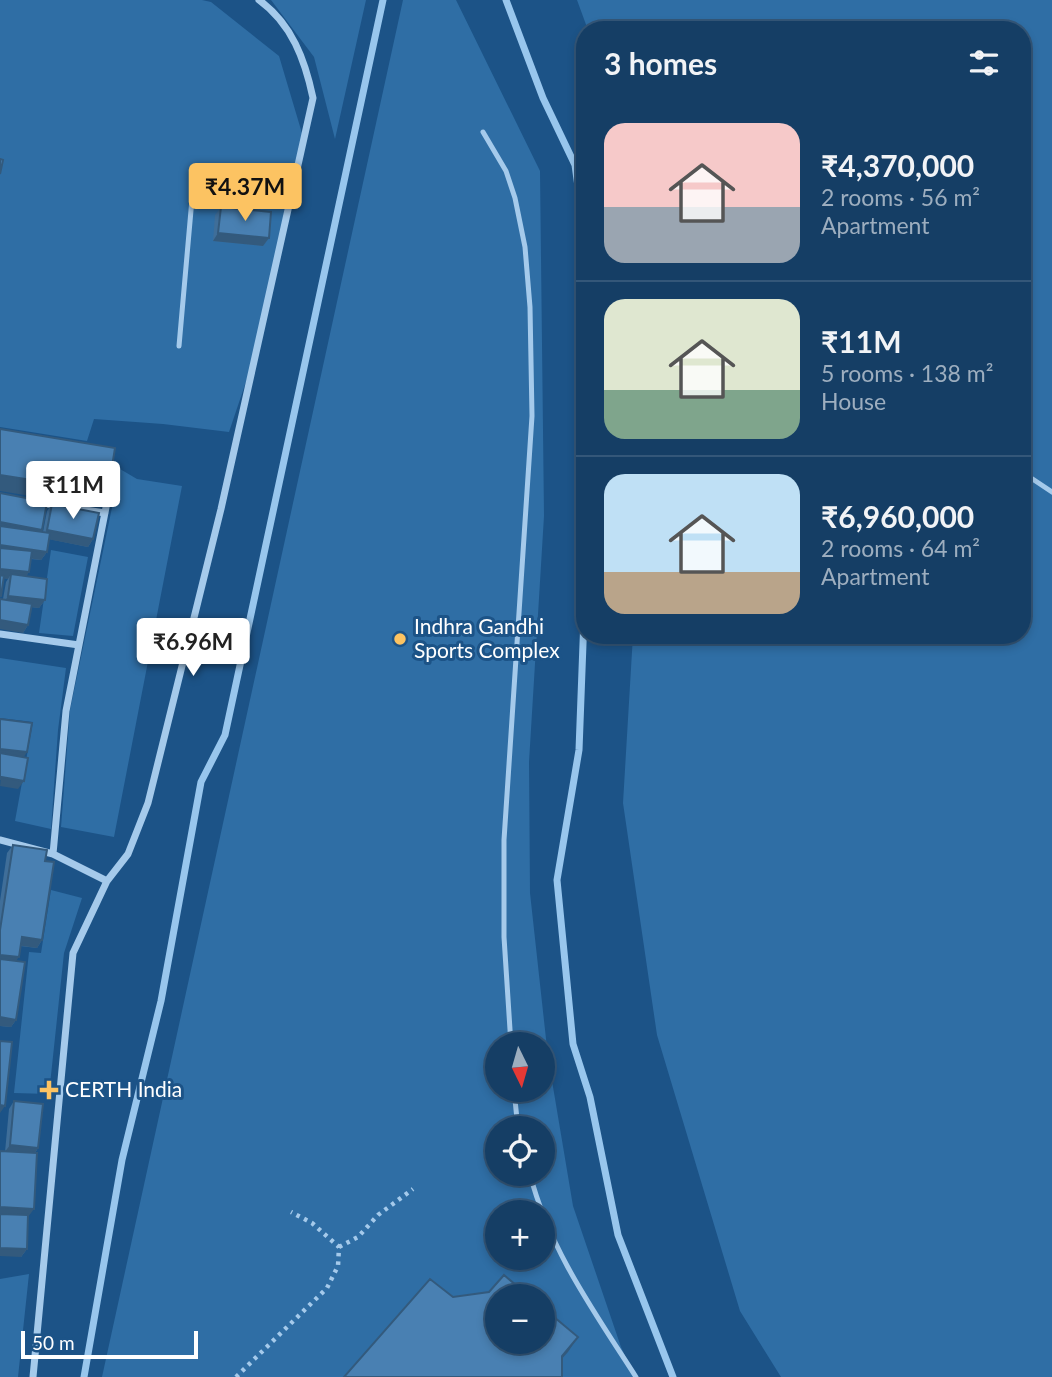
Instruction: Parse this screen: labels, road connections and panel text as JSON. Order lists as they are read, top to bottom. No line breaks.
{"places":{"other":["Indhra Gandhi Sports Complex"],"health":["CERTH India"]},"scale_bar":"50 m","north":"bottom","page":{"heading":"3 homes","list":[{"name":"₹4,370,000","note":"2 rooms · 56 m² · Apartment"},{"name":"₹11M","note":"5 rooms · 138 m² · House"},{"name":"₹6,960,000","note":"2 rooms · 64 m² · Apartment"}],"price":["₹4.37M","₹11M","₹6.96M"],"map_buttons":["+","−"],"scale":"50 m"}}
